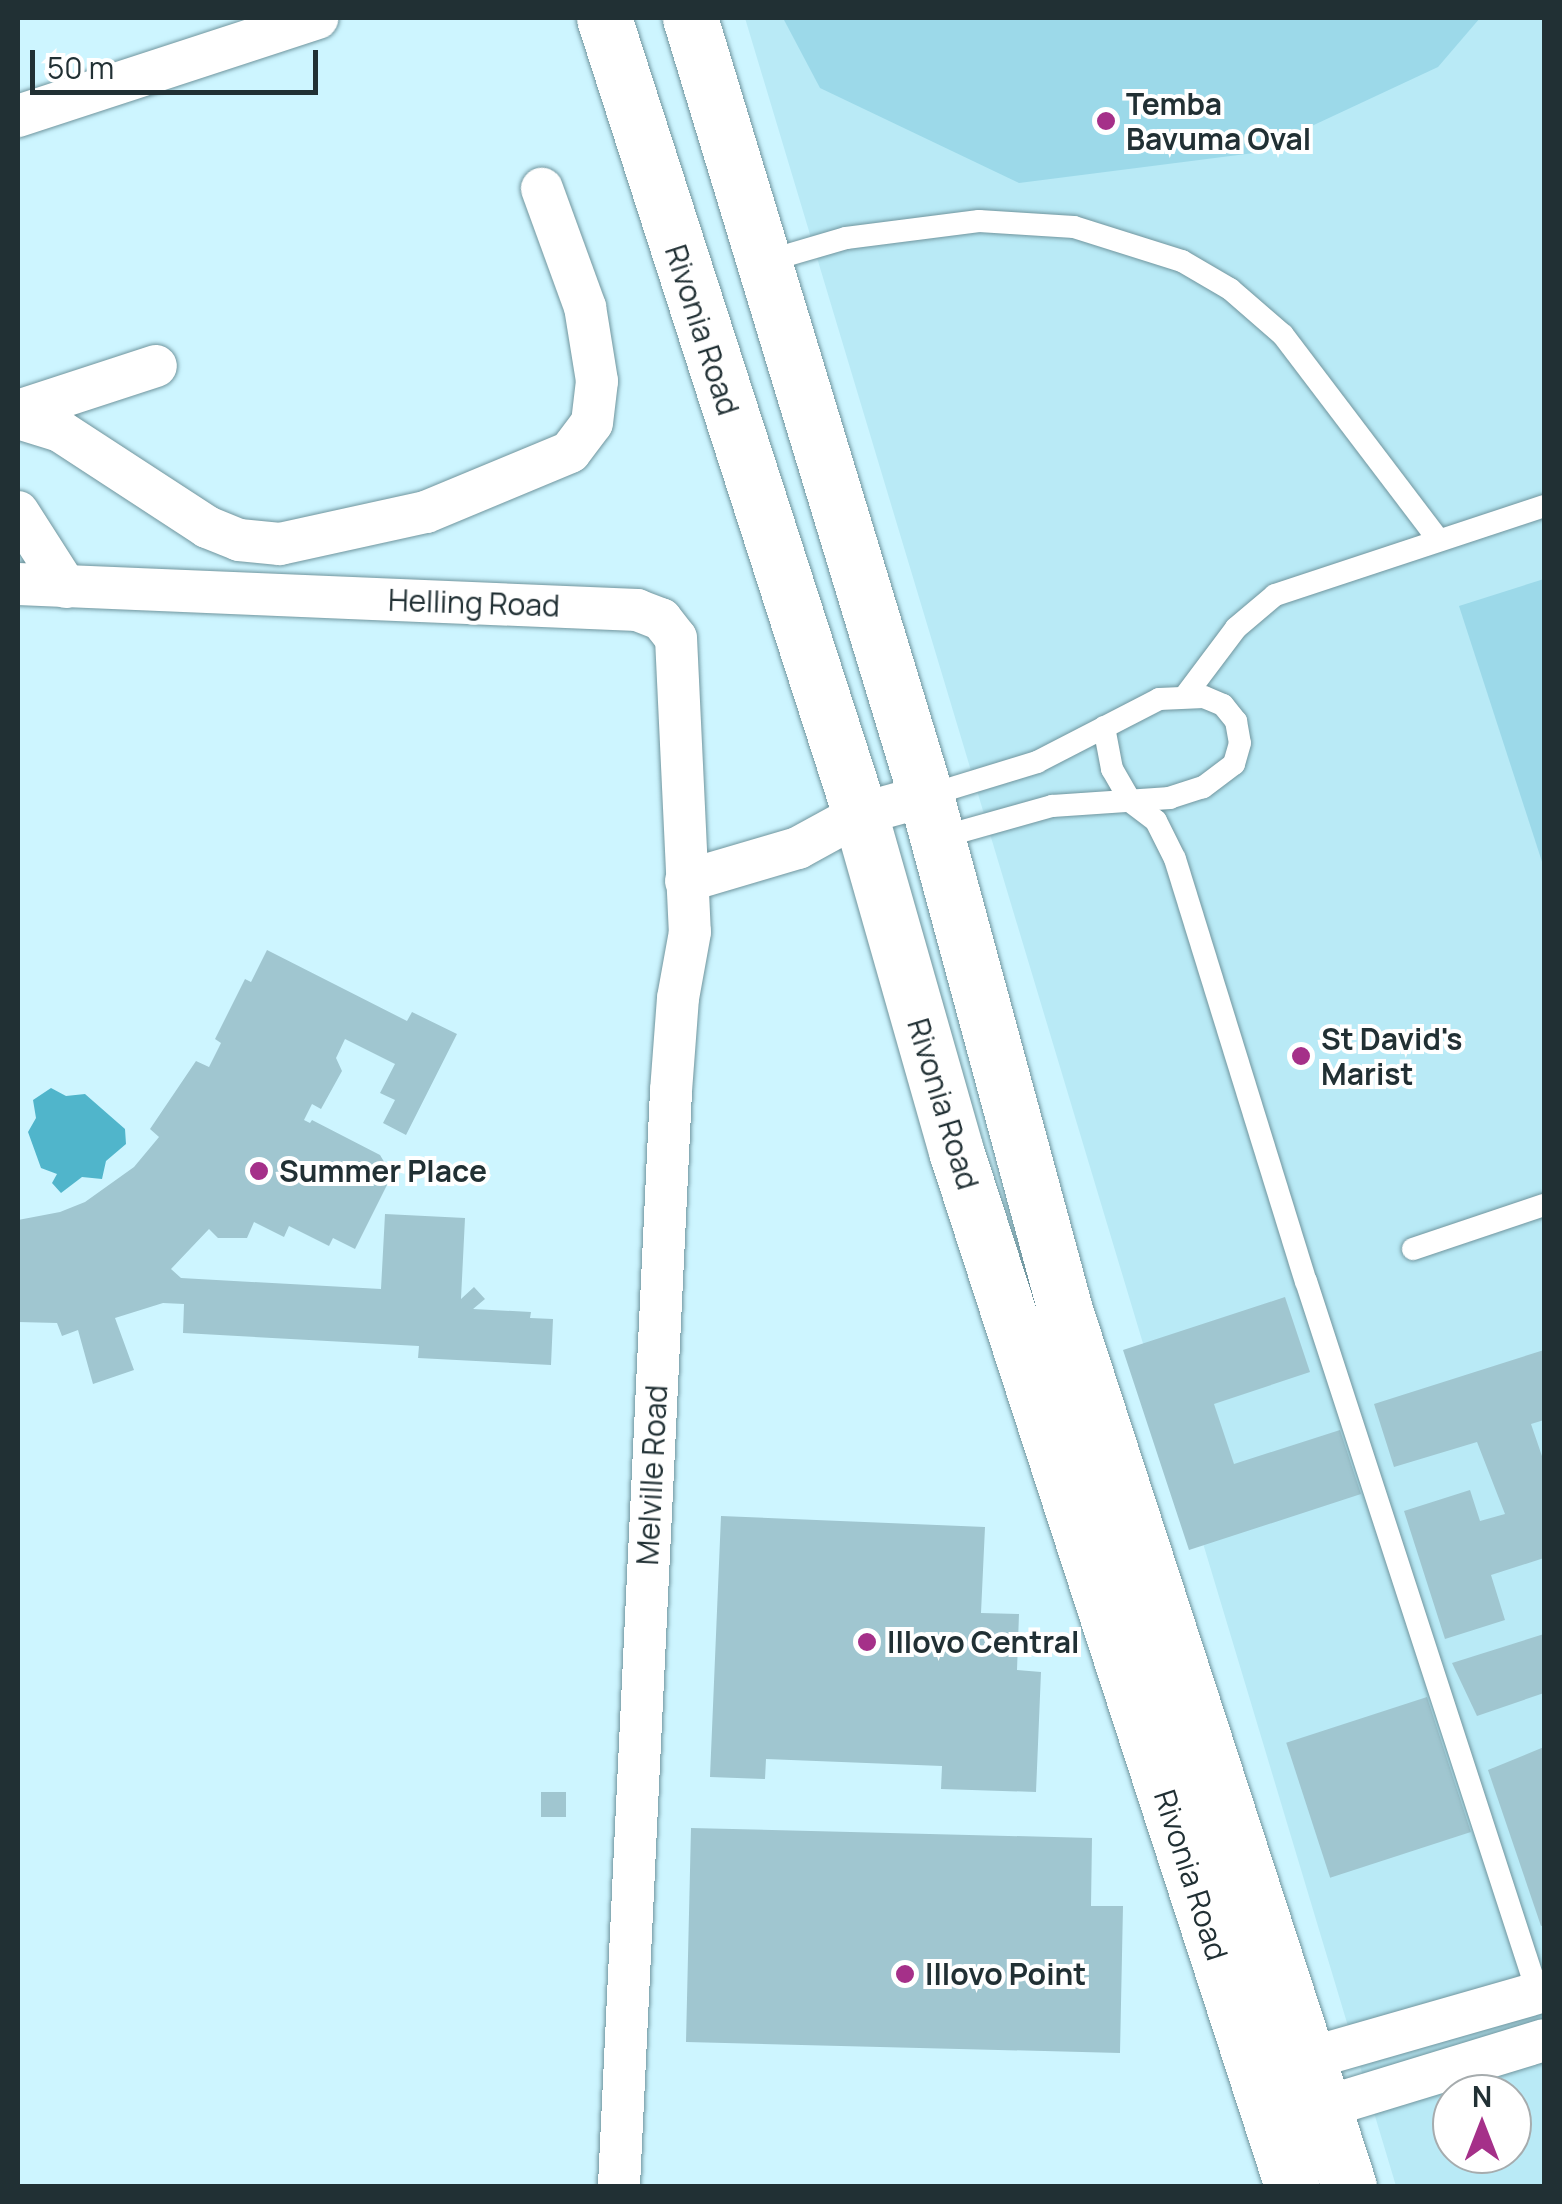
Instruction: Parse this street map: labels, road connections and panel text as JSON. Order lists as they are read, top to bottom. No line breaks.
{"streets":{"main road":["Rivonia Road"],"street":["Helling Road","Melville Road"]},"crossings":[["Helling Road","Melville Road"]],"places":["Temba Bavuma Oval","St David's Marist","Summer Place","Illovo Central","Illovo Point"],"scale_bar":"50 m","north":"top"}
